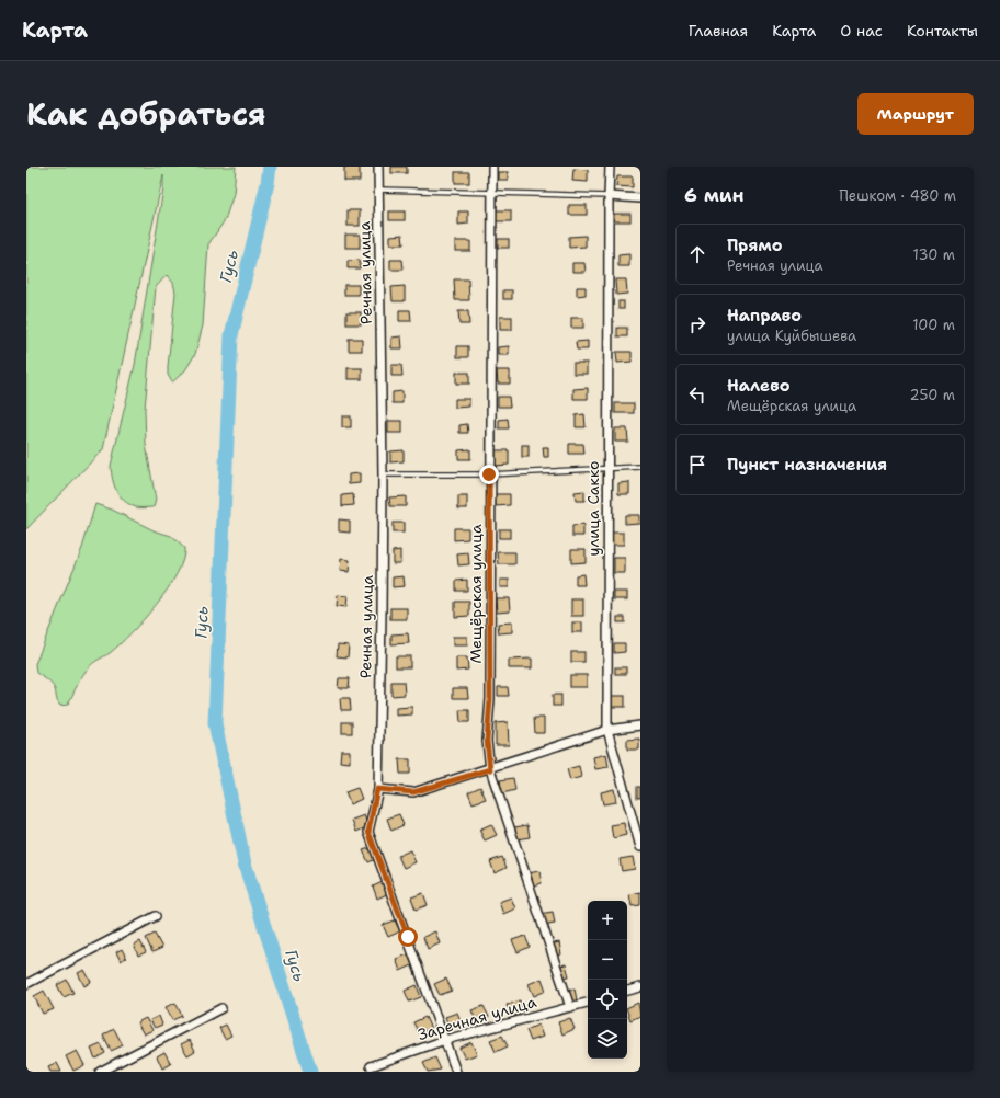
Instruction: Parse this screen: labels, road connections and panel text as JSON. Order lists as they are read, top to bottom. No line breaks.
{"streets":{"street":["Речная улица","улица Сакко","Мещёрская улица","Заречная улица"]},"crossings":[["Речная улица","Заречная улица"],["Мещёрская улица","Заречная улица"]],"water":["Гусь"],"page":{"header":"Карта","nav":["Главная","Карта","О нас","Контакты"],"title":"Как добраться","buttons":"Маршрут","heading":["6 мин","Пешком · 480 m"],"list":[["Прямо","Речная улица","130 m"],["Направо","улица Куйбышева","100 m"],["Налево","Мещёрская улица","250 m"],"Пункт назначения"],"map_buttons":["+","−"]}}
